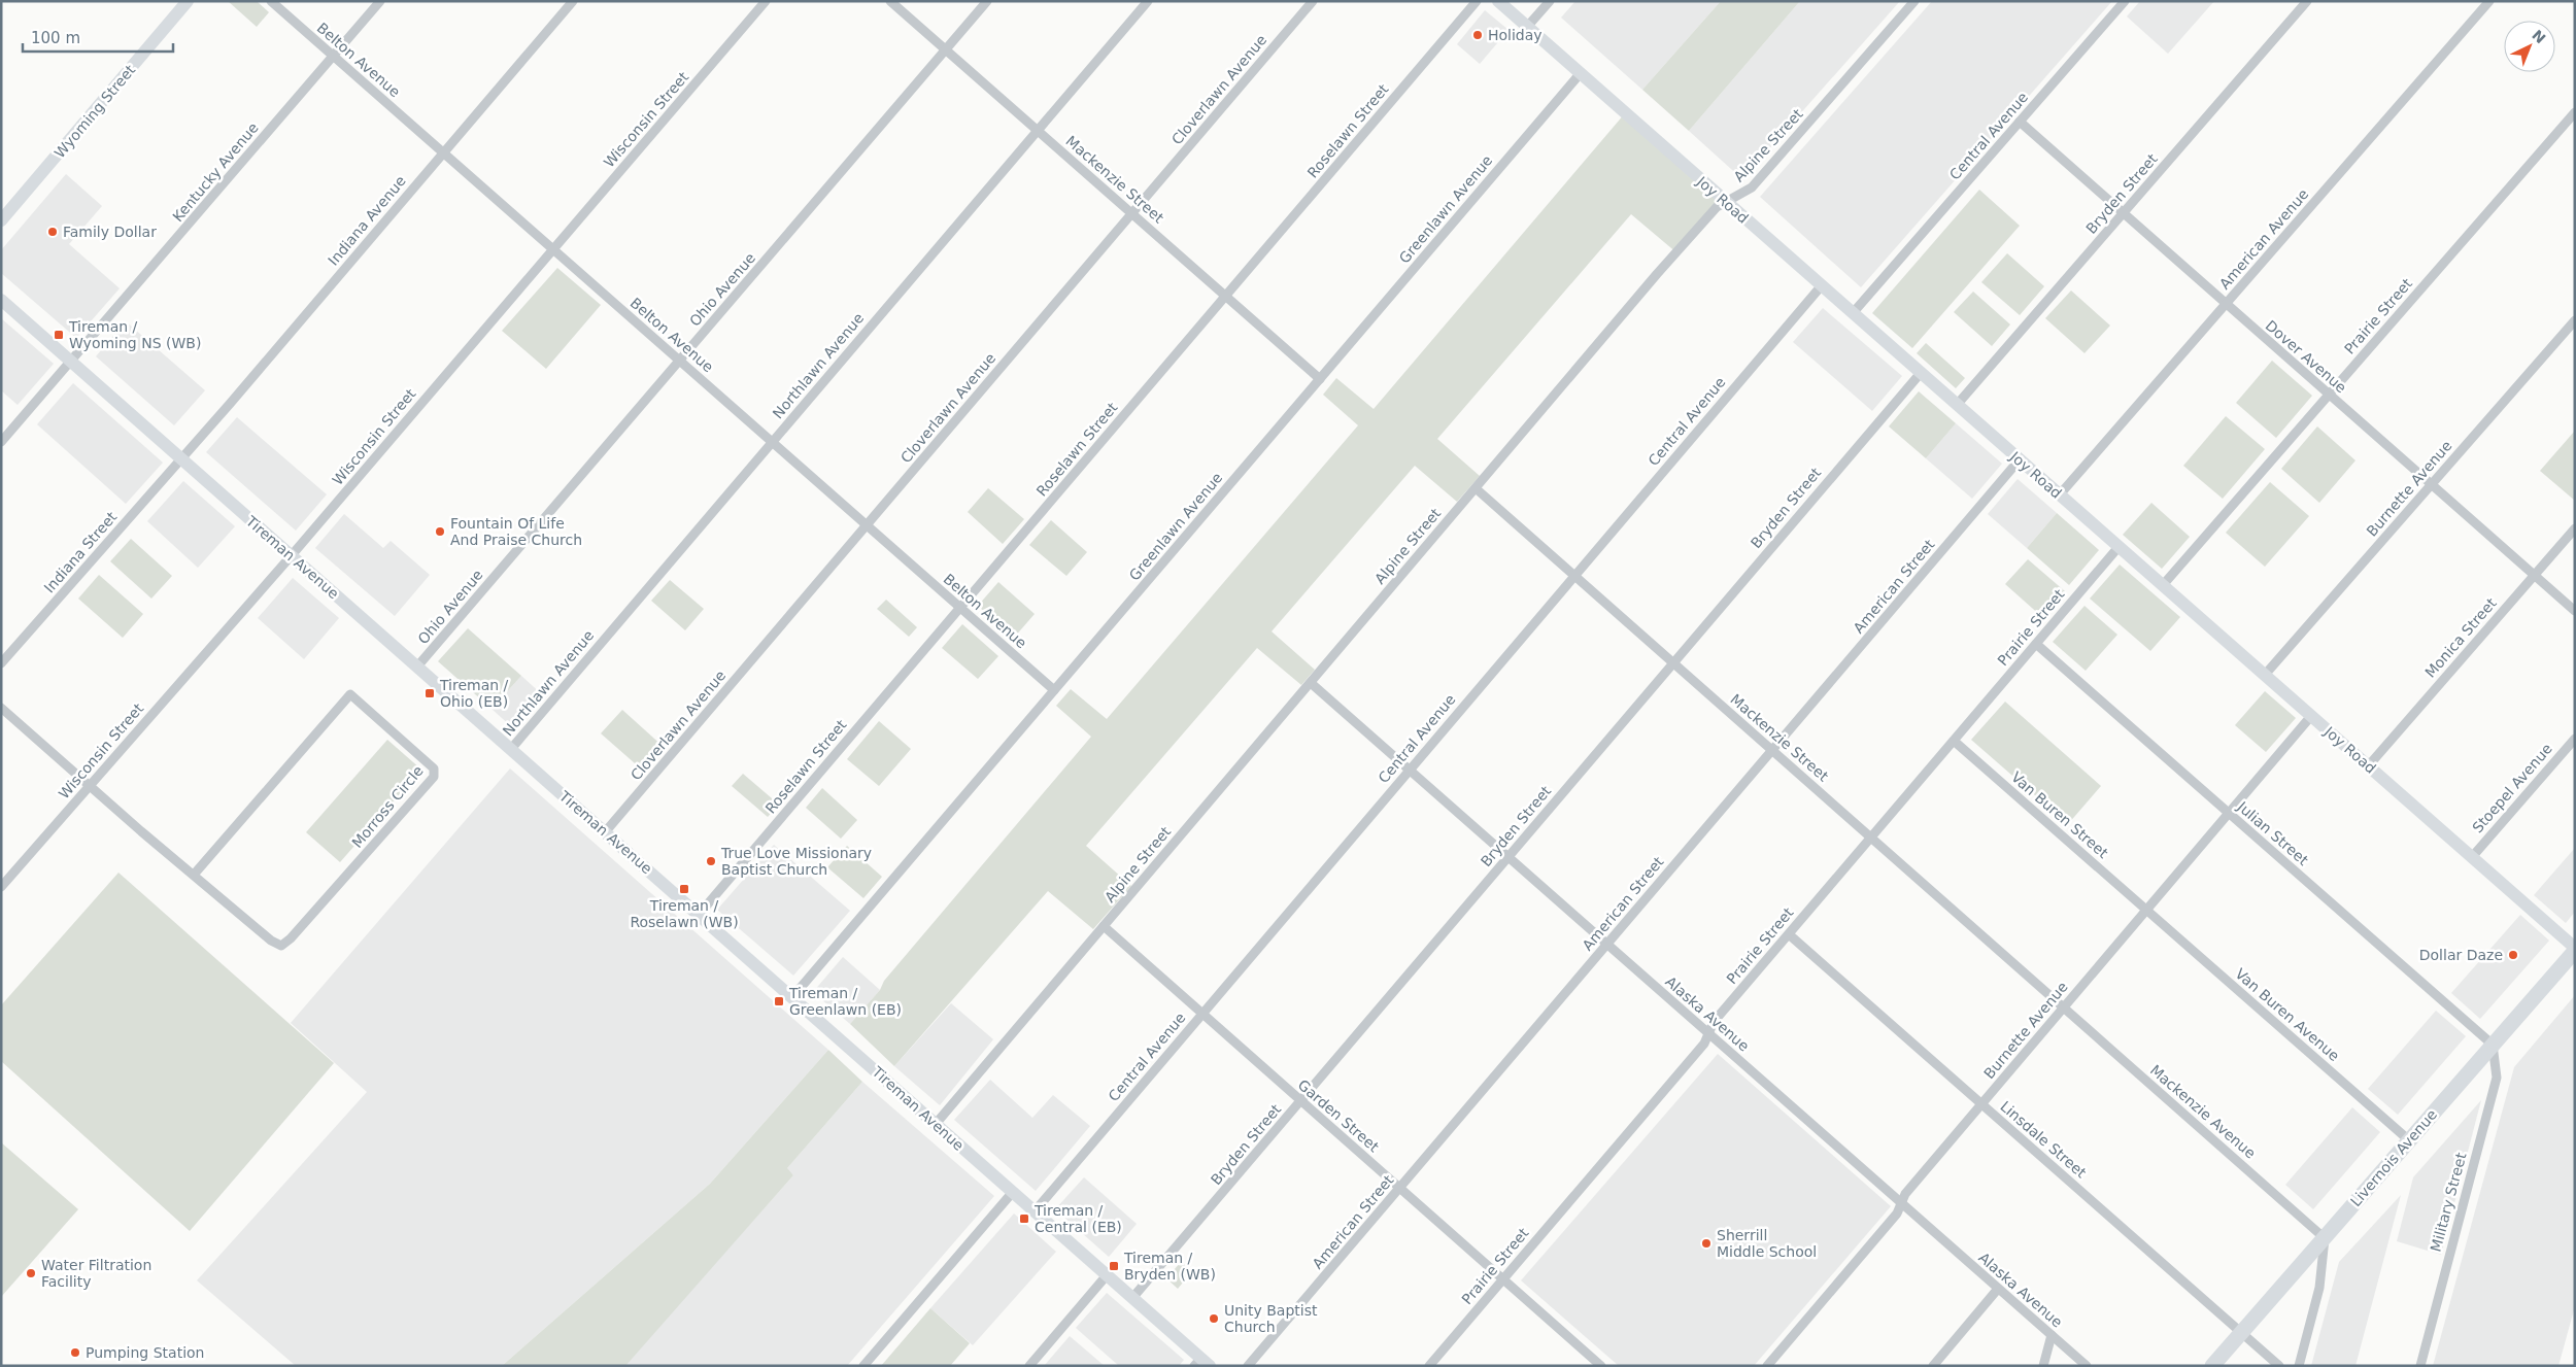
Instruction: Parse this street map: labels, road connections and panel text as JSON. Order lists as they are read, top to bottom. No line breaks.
{"streets":{"main road":["Livernois Avenue"],"street":["Belton Avenue","Cloverlawn Avenue","Wyoming Street","Wisconsin Street","Roselawn Street","Central Avenue","Alpine Street","Kentucky Avenue","Mackenzie Street","Bryden Street","Joy Road","Greenlawn Avenue","Indiana Avenue","American Avenue","Ohio Avenue","Prairie Street","Dover Avenue","Northlawn Avenue","Burnette Avenue","Indiana Street","Tireman Avenue","American Street","Monica Street","Stoepel Avenue","Morross Circle","Van Buren Street","Julian Street","Alaska Avenue","Van Buren Avenue","Mackenzie Avenue","Garden Street","Linsdale Street","Military Street"]},"crossings":[["Belton Avenue","Cloverlawn Avenue"],["Belton Avenue","Wisconsin Street"],["Belton Avenue","Roselawn Street"],["Belton Avenue","Kentucky Avenue"],["Belton Avenue","Greenlawn Avenue"],["Belton Avenue","Indiana Avenue"],["Belton Avenue","Ohio Avenue"],["Belton Avenue","Northlawn Avenue"],["Cloverlawn Avenue","Mackenzie Street"],["Cloverlawn Avenue","Tireman Avenue"],["Wisconsin Street","Tireman Avenue"],["Wisconsin Street","Morross Circle"],["Roselawn Street","Mackenzie Street"],["Roselawn Street","Tireman Avenue"],["Central Avenue","Mackenzie Street"],["Central Avenue","Joy Road"],["Central Avenue","Dover Avenue"],["Central Avenue","Tireman Avenue"],["Central Avenue","Alaska Avenue"],["Central Avenue","Garden Street"],["Alpine Street","Mackenzie Street"],["Alpine Street","Joy Road"],["Alpine Street","Tireman Avenue"],["Alpine Street","Alaska Avenue"],["Alpine Street","Garden Street"],["Kentucky Avenue","Tireman Avenue"],["Mackenzie Street","Bryden Street"],["Mackenzie Street","Greenlawn Avenue"],["Mackenzie Street","Ohio Avenue"],["Mackenzie Street","Prairie Street"],["Mackenzie Street","Northlawn Avenue"],["Mackenzie Street","Burnette Avenue"],["Mackenzie Street","American Street"],["Mackenzie Street","Mackenzie Avenue"],["Bryden Street","Joy Road"],["Bryden Street","Dover Avenue"],["Bryden Street","Tireman Avenue"],["Bryden Street","Alaska Avenue"],["Bryden Street","Garden Street"],["Joy Road","Greenlawn Avenue"],["Joy Road","American Avenue"],["Joy Road","Prairie Street"],["Joy Road","Burnette Avenue"],["Joy Road","American Street"],["Joy Road","Monica Street"],["Joy Road","Stoepel Avenue"],["Joy Road","Livernois Avenue"],["Greenlawn Avenue","Tireman Avenue"],["Indiana Avenue","Indiana Street"],["Indiana Avenue","Tireman Avenue"],["American Avenue","Dover Avenue"],["Ohio Avenue","Tireman Avenue"],["Prairie Street","Dover Avenue"],["Prairie Street","Van Buren Street"],["Prairie Street","Julian Street"],["Prairie Street","Alaska Avenue"],["Prairie Street","Garden Street"],["Prairie Street","Linsdale Street"],["Dover Avenue","Burnette Avenue"],["Dover Avenue","Monica Street"],["Northlawn Avenue","Tireman Avenue"],["Burnette Avenue","Van Buren Street"],["Burnette Avenue","Julian Street"],["Burnette Avenue","Alaska Avenue"],["Burnette Avenue","Van Buren Avenue"],["Burnette Avenue","Mackenzie Avenue"],["Burnette Avenue","Linsdale Street"],["Indiana Street","Tireman Avenue"],["American Street","Alaska Avenue"],["American Street","Garden Street"],["Van Buren Street","Van Buren Avenue"],["Julian Street","Livernois Avenue"],["Julian Street","Military Street"],["Van Buren Avenue","Livernois Avenue"],["Mackenzie Avenue","Livernois Avenue"],["Linsdale Street","Livernois Avenue"],["Livernois Avenue","Military Street"]],"places":{"other":["Holiday","Family Dollar","Fountain Of Life And Praise Church","True Love Missionary Baptist Church","Dollar Daze","Sherrill Middle School","Water Filtration Facility","Unity Baptist Church","Pumping Station"],"transit":["Tireman / Wyoming NS (WB)","Tireman / Ohio (EB)","Tireman / Roselawn (WB)","Tireman / Greenlawn (EB)","Tireman / Central (EB)","Tireman / Bryden (WB)"]},"scale_bar":"100 m","north":"top right"}
